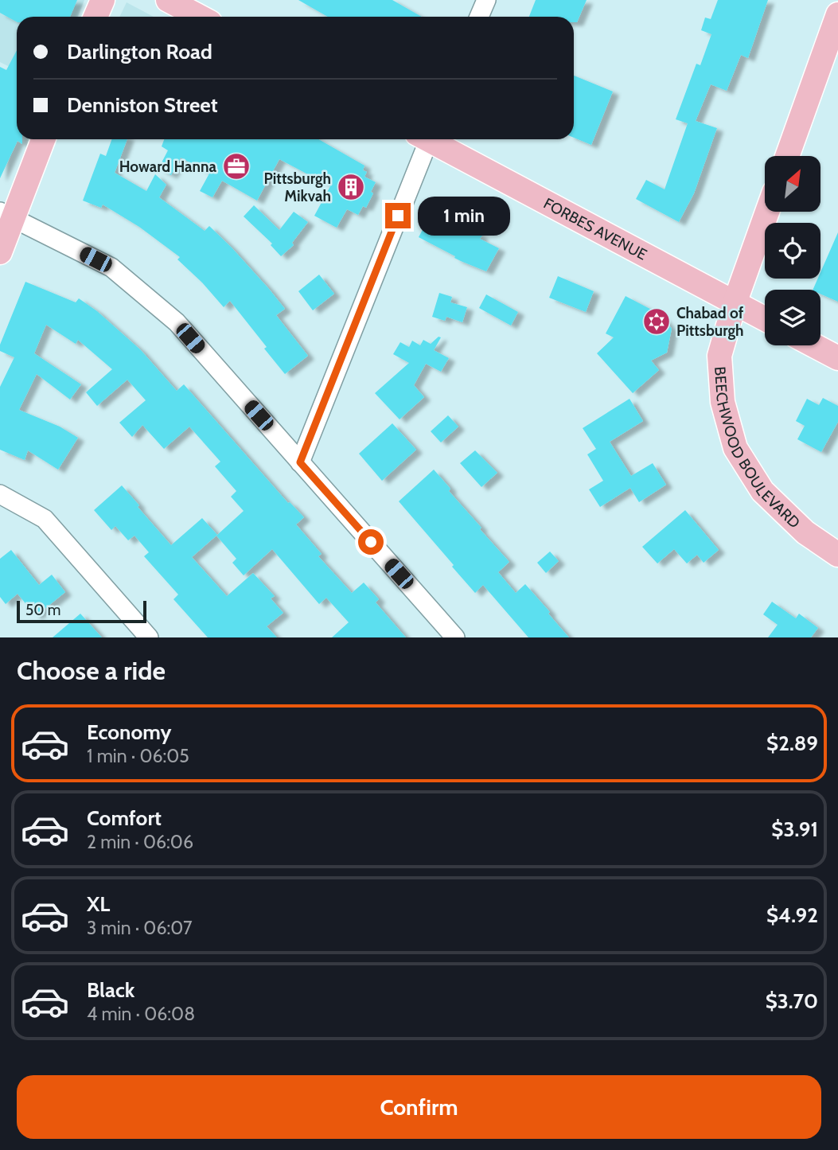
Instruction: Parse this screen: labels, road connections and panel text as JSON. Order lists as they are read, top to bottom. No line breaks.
{"streets":{"main road":["FORBES AVENUE","BEECHWOOD BOULEVARD"]},"crossings":[["FORBES AVENUE","BEECHWOOD BOULEVARD"]],"places":{"office":["Howard Hanna"],"building":["Pittsburgh Mikvah"],"synagogue":["Chabad of Pittsburgh"]},"scale_bar":"50 m","north":"top right","page":{"banner":["Darlington Road","Denniston Street"],"bubble":"1 min","scale":"50 m","heading":"Choose a ride","list":[{"name":"Economy","note":"1 min · 06:05","value":"$2.89"},{"name":"Comfort","note":"2 min · 06:06","value":"$3.91"},{"name":"XL","note":"3 min · 06:07","value":"$4.92"},{"name":"Black","note":"4 min · 06:08","value":"$3.70"}],"buttons":"Confirm"}}
